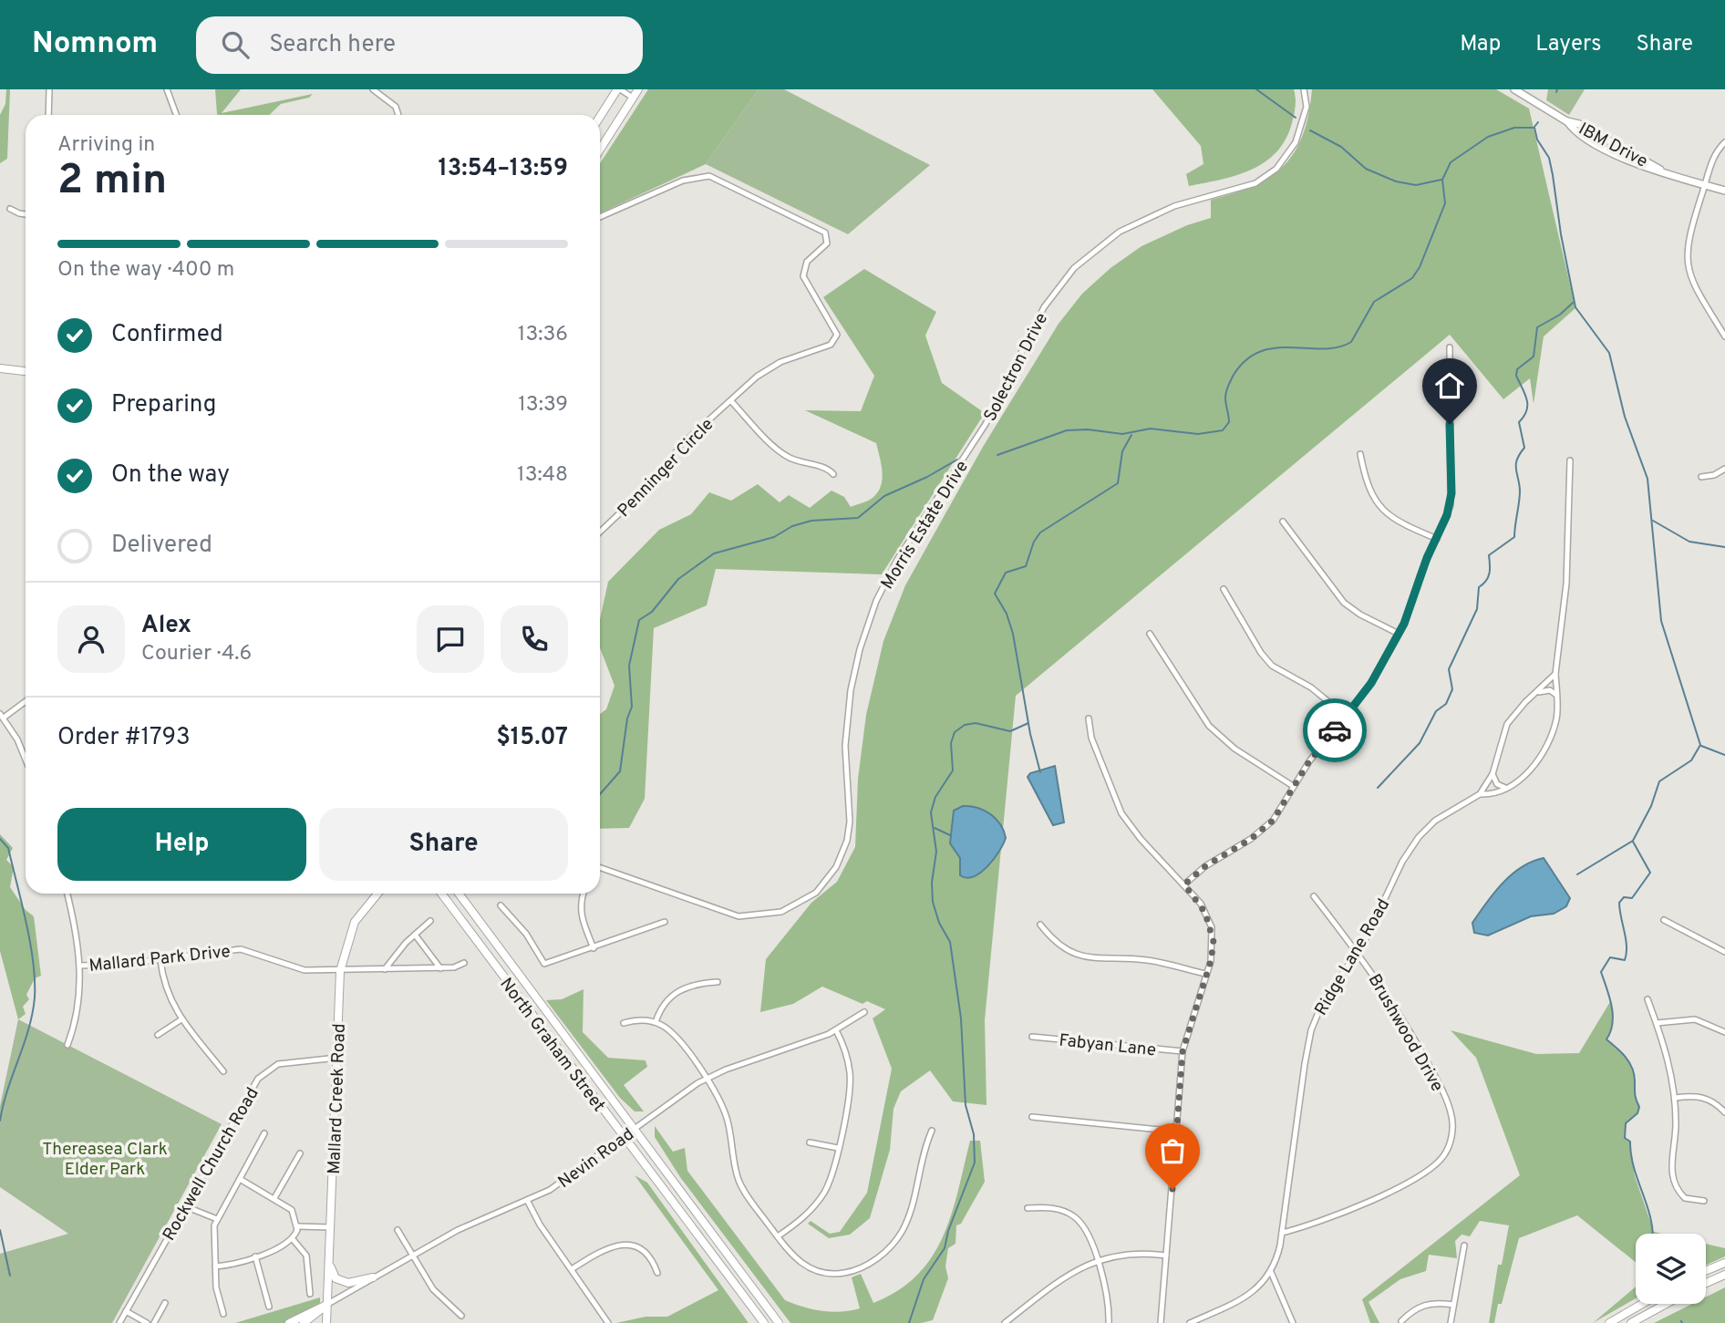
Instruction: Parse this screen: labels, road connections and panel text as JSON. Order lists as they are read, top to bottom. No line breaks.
{"streets":{"main road":["North Graham Street","Mallard Creek Road","Nevin Road"],"street":["IBM Drive","Solectron Drive","Penninger Circle","Morris Estate Drive","Ridge Lane Road","Mallard Park Drive","Brushwood Drive","Fabyan Lane","Rockwell Church Road"]},"crossings":[["Solectron Drive","Morris Estate Drive"],["Ridge Lane Road","Brushwood Drive"],["Mallard Park Drive","Mallard Creek Road"],["North Graham Street","Nevin Road"],["Mallard Creek Road","Nevin Road"],["Mallard Creek Road","Rockwell Church Road"]],"parks":["Thereasea Clark Elder Park"],"page":{"header":"Nomnom","search":"Search here","nav":["Map","Layers","Share"],"heading":["2 min","Arriving in","13:54–13:59"],"panel":["Alex","Courier · 4.6","Order #1793","$15.07"],"bar":"On the way · 400 m","list":[["Confirmed","13:36"],["Preparing","13:39"],["On the way","13:48"],"Delivered"],"buttons":["Help","Share"]}}
